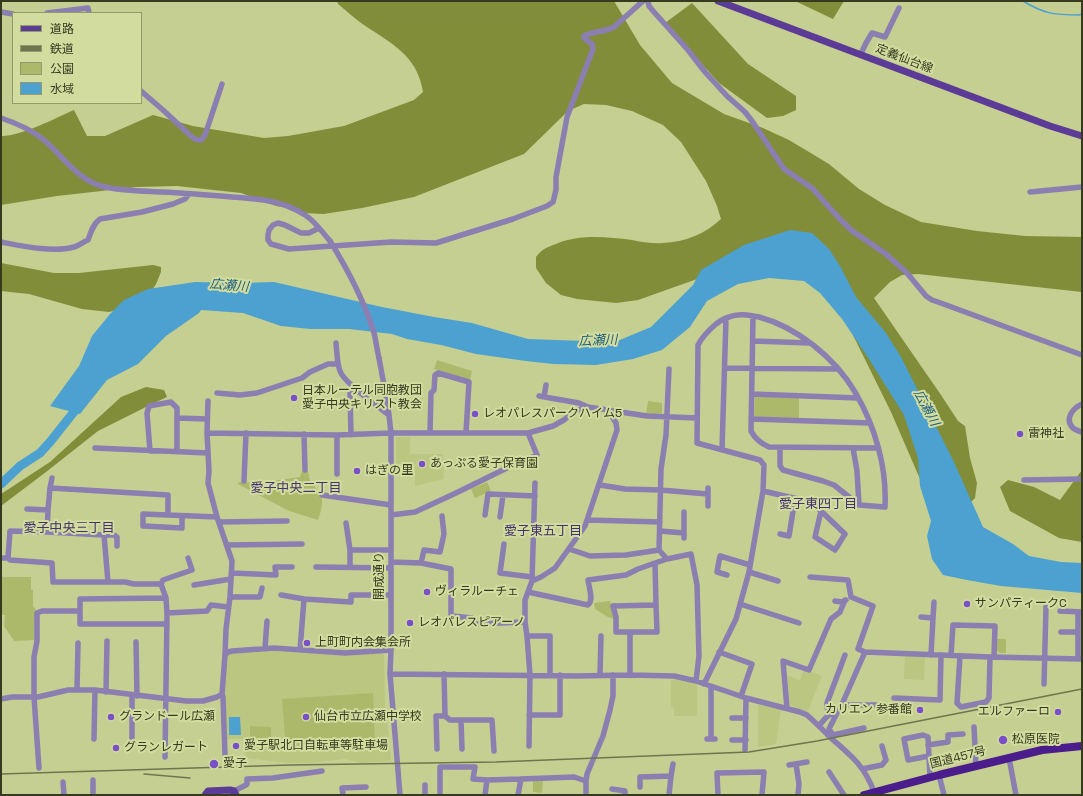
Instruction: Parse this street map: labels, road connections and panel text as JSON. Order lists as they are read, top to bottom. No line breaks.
{"streets":{"highway":["国道457号"],"main road":["定義仙台線"],"street":["開成通り"]},"districts":["愛子中央二丁目","愛子東四丁目","愛子中央三丁目","愛子東五丁目"],"water":["広瀬川"],"places":["日本ルーテル同胞教団 愛子中央キリスト教会","レオパレスパークハイム5","雷神社","あっぷる愛子保育園","はぎの里","ヴィラルーチェ","サンパティークC","レオパレスピアーノ","上町町内会集会所","カリエン 参番館","エルファーロ","グランドール広瀬","仙台市立広瀬中学校","松原医院","愛子駅北口自転車等駐車場","グランレガート","愛子"],"legend":["道路","鉄道","公園","水域"]}
